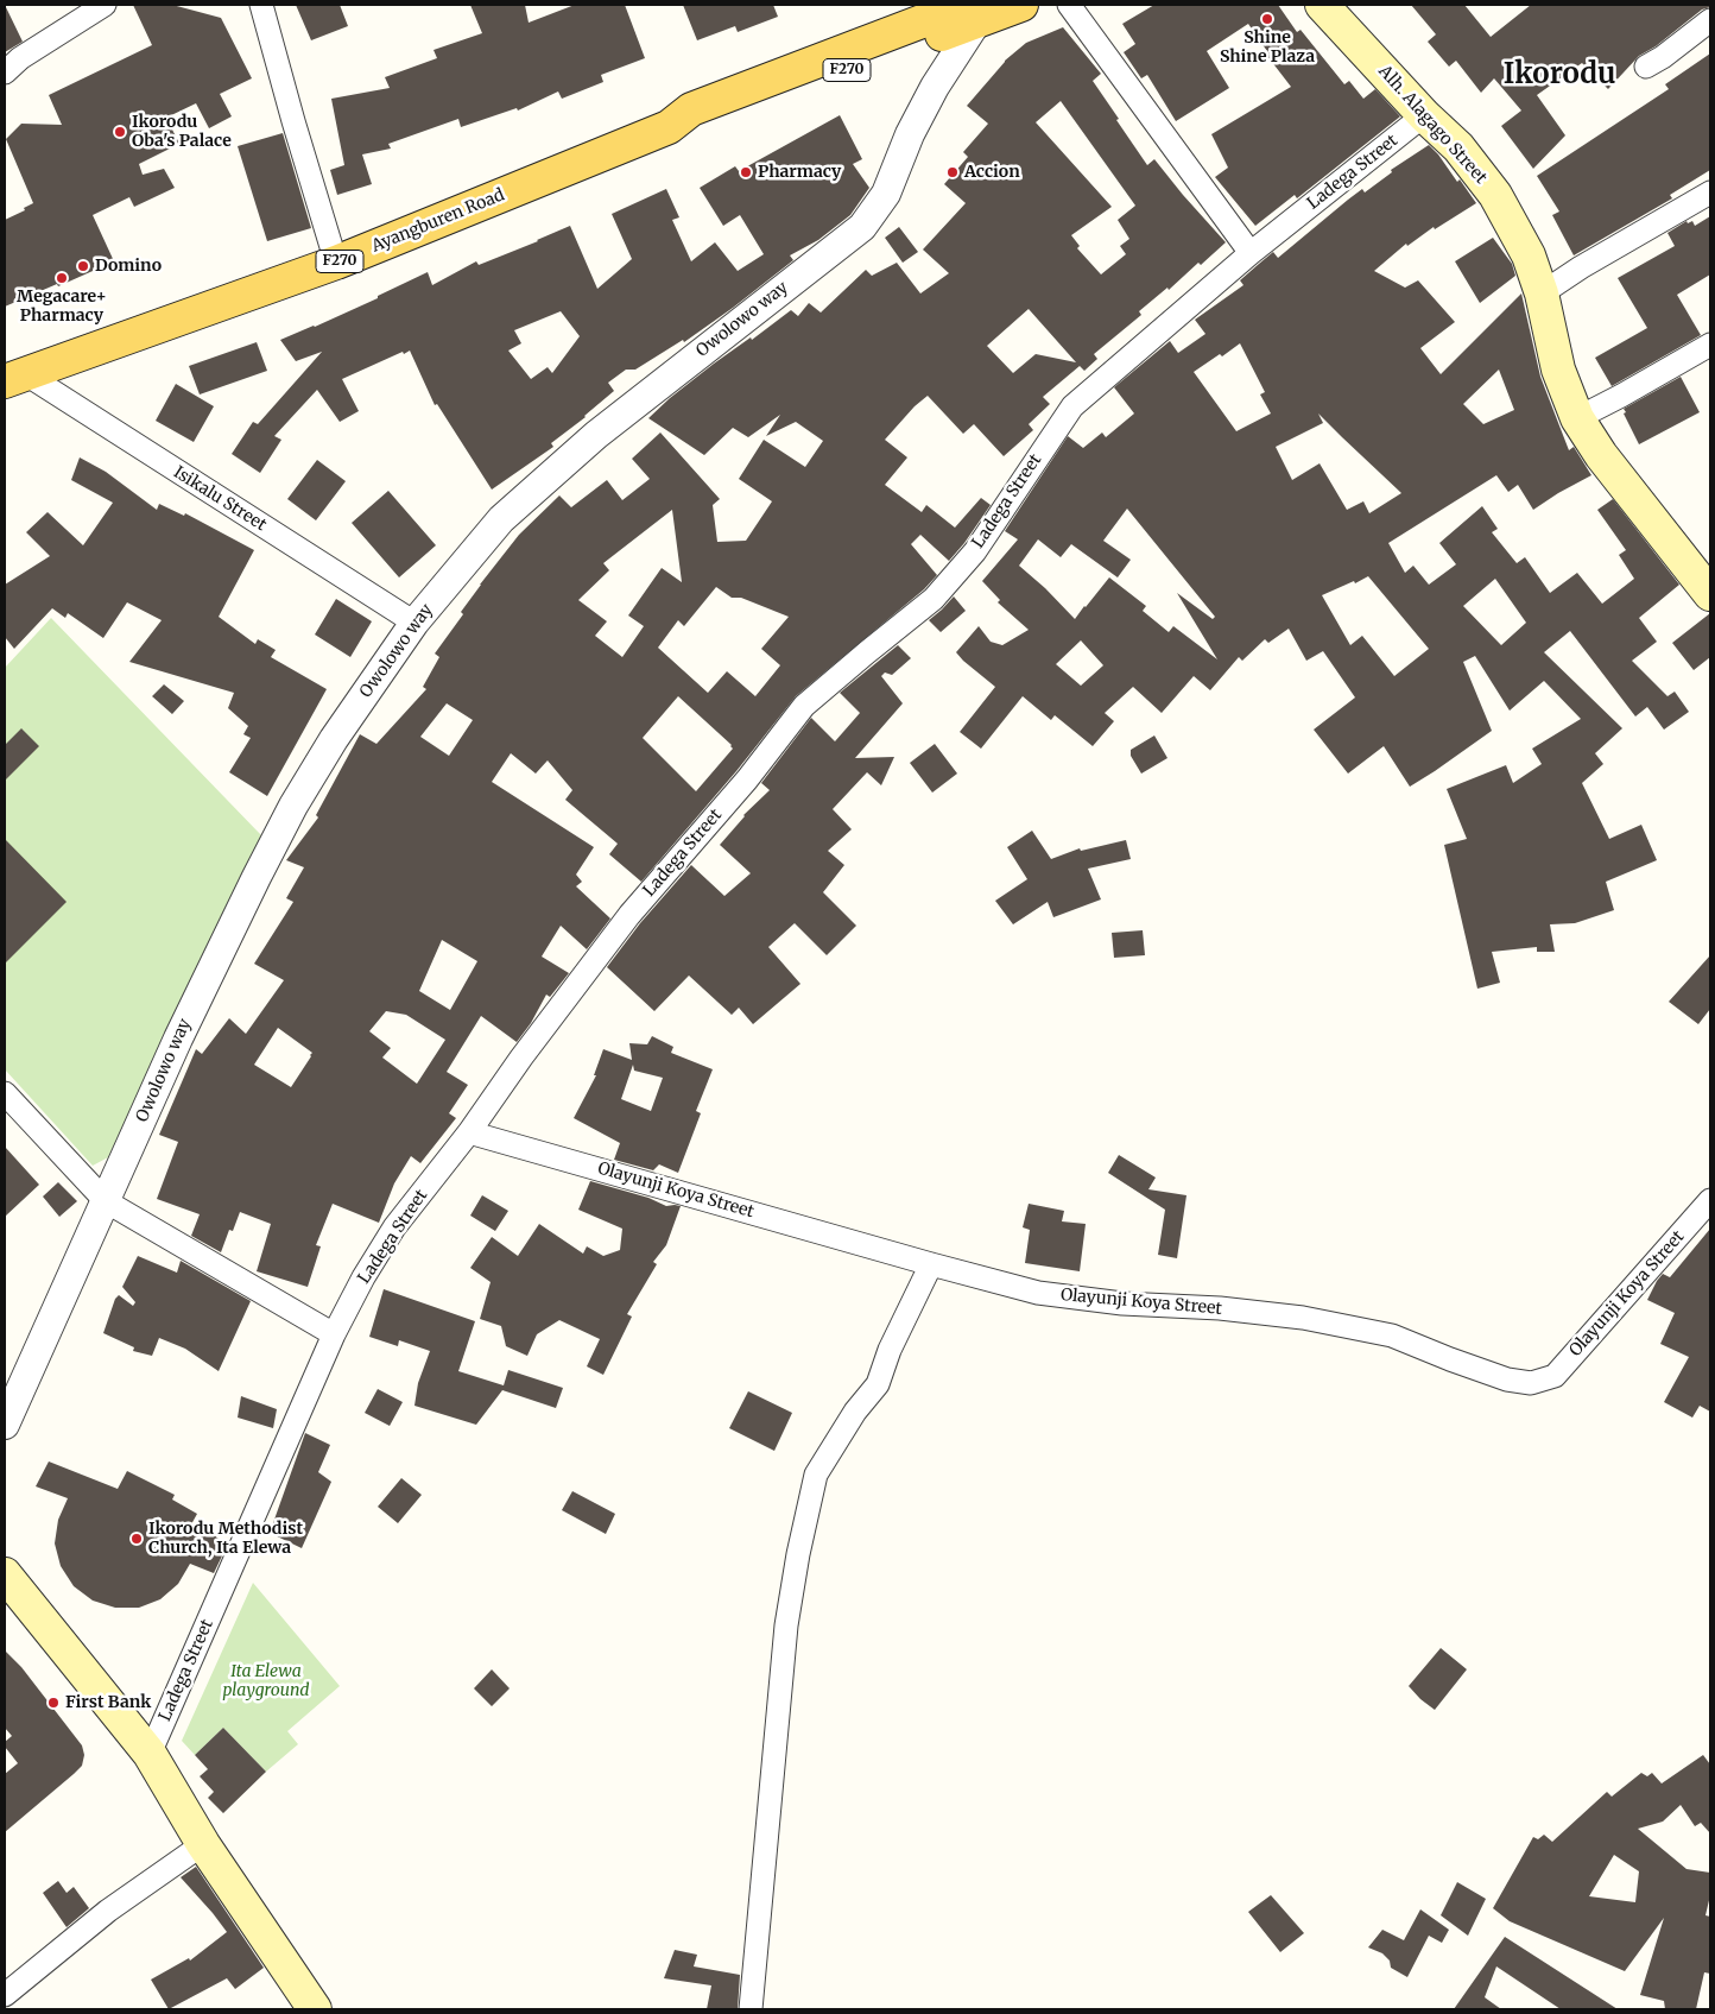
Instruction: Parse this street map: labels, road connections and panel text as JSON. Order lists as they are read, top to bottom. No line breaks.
{"streets":{"main road":["F270","Alh. Alagago Street","Ayangburen Road"],"street":["Ladega Street","Owolowo way","Isikalu Street","Olayunji Koya Street"]},"crossings":[["Alh. Alagago Street","Ladega Street"],["Ladega Street","Olayunji Koya Street"],["Ayangburen Road","Owolowo way"],["Ayangburen Road","Isikalu Street"],["Owolowo way","Isikalu Street"]],"districts":["Ikorodu"],"parks":["Ita Elewa playground"],"places":["Shine Shine Plaza","Ikorodu Oba's Palace","Pharmacy","Accion","Domino","Megacare+ Pharmacy","Ikorodu Methodist Church, Ita Elewa","First Bank"]}
